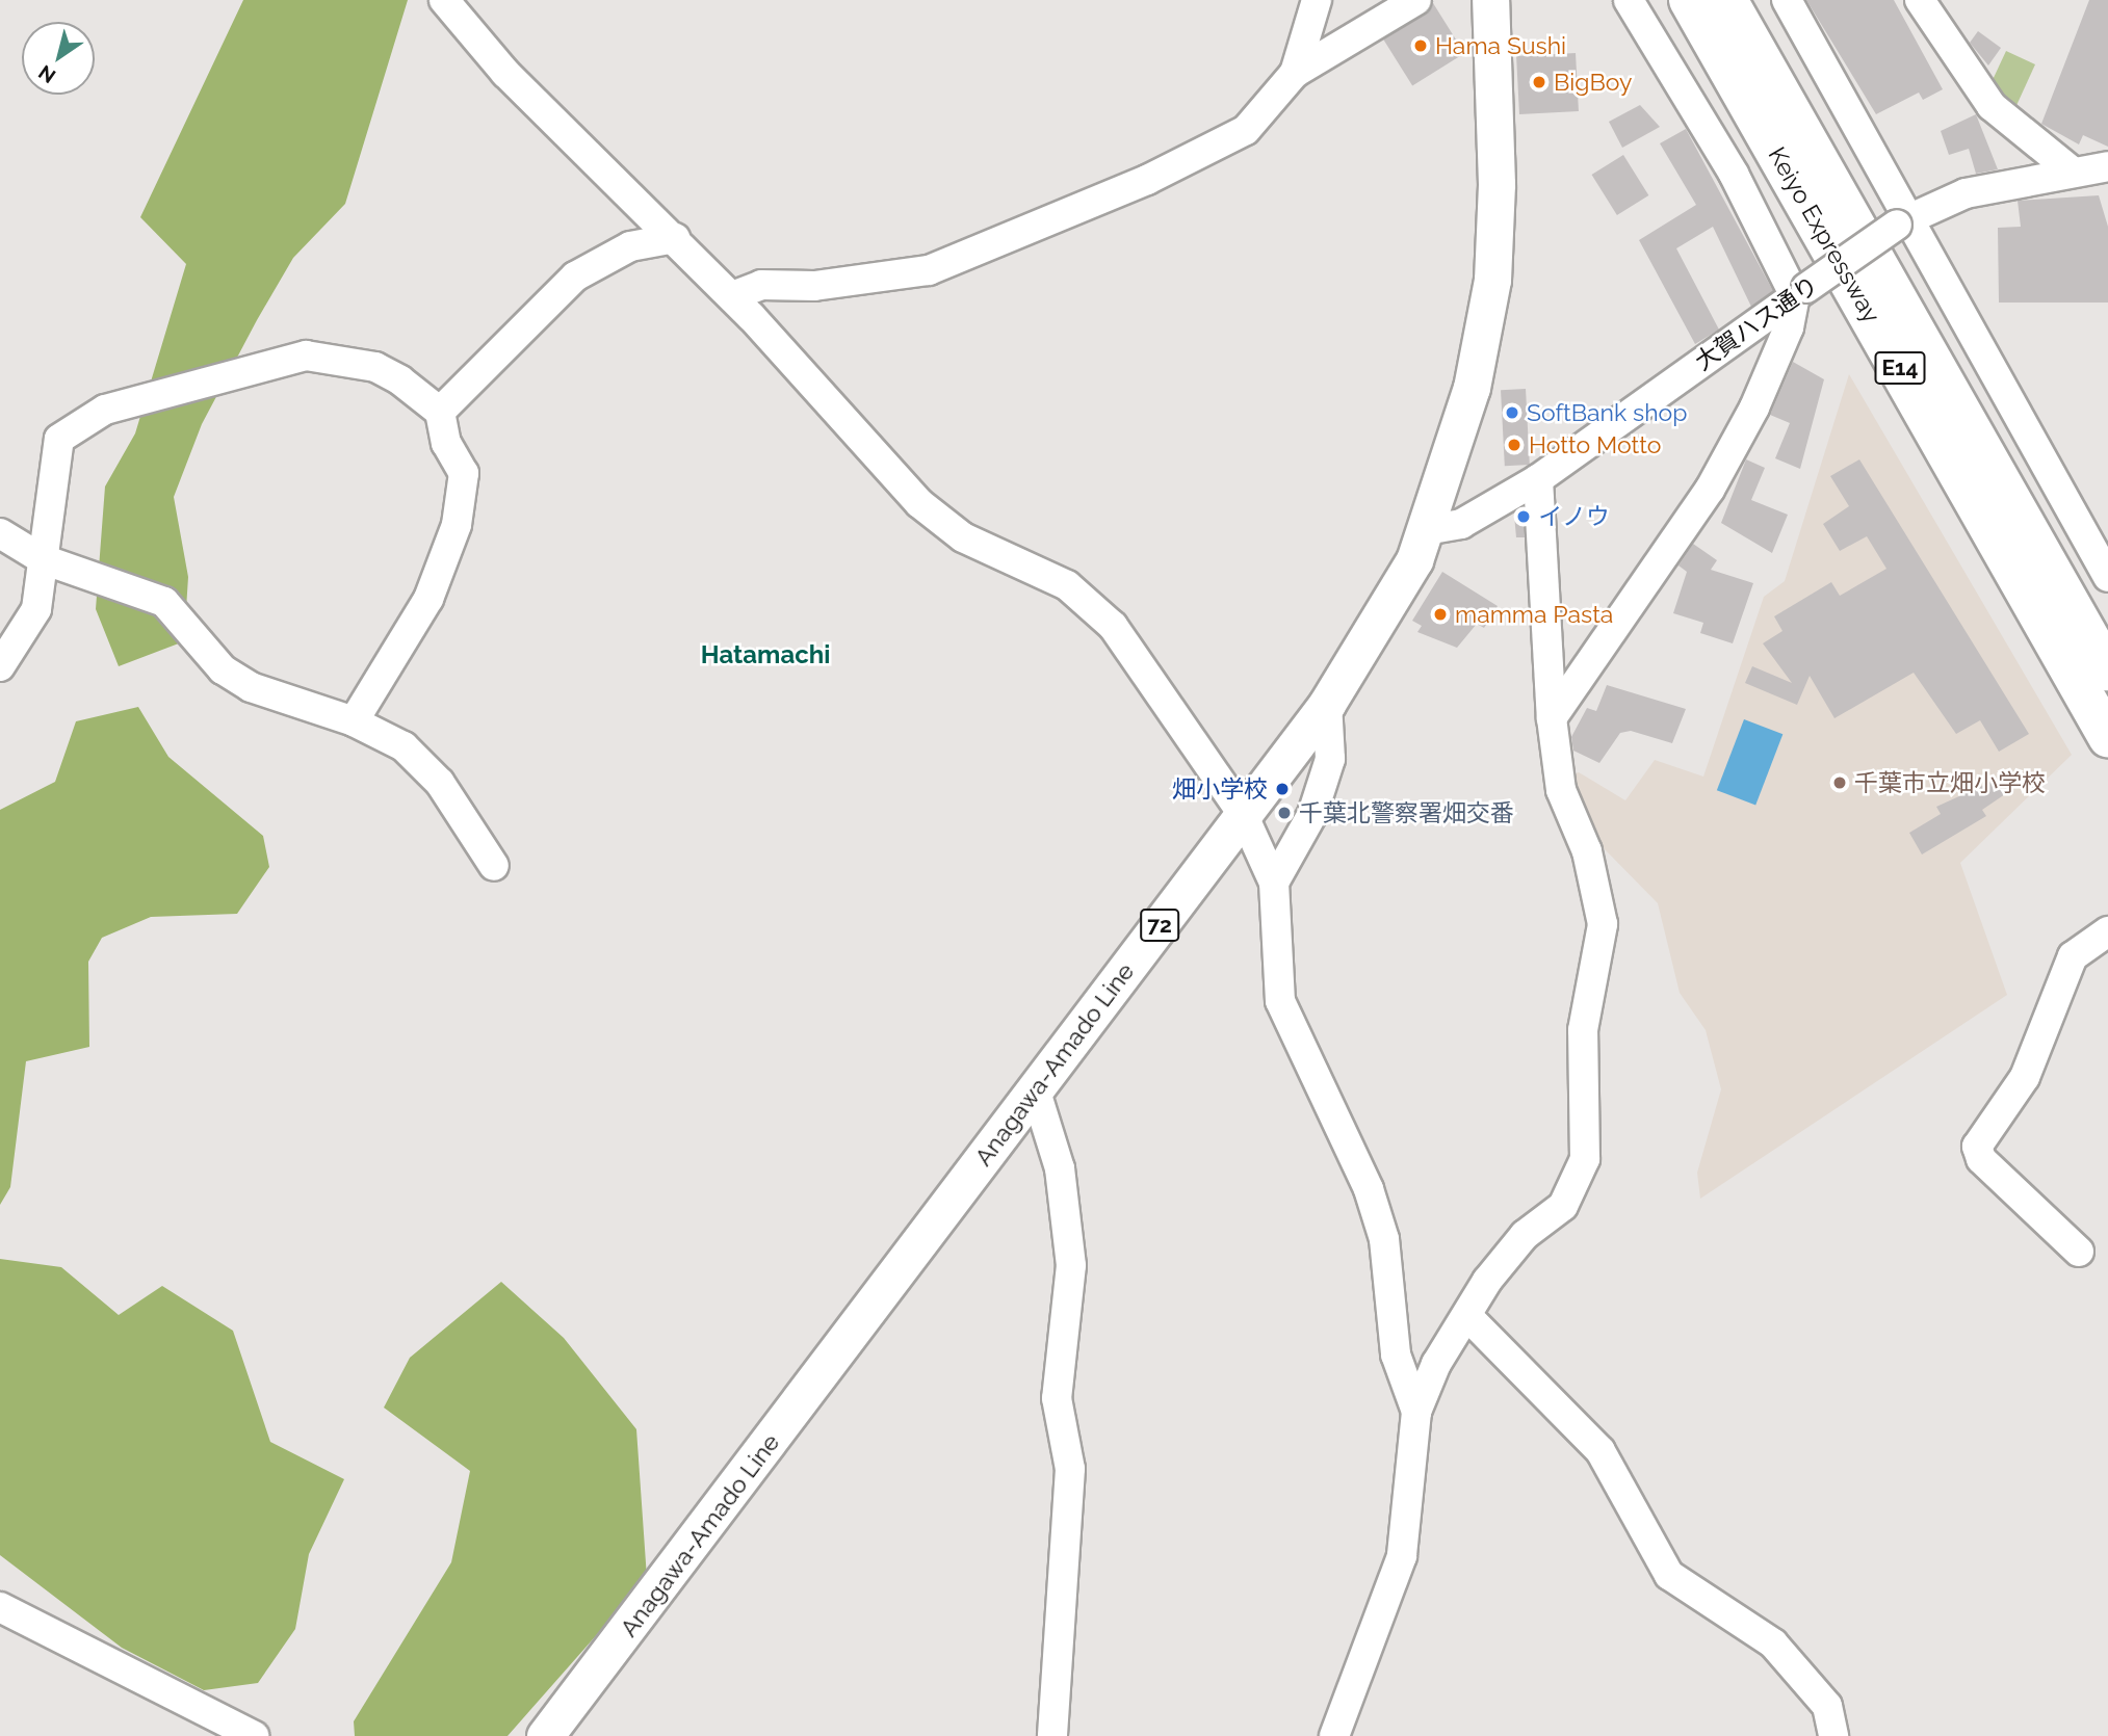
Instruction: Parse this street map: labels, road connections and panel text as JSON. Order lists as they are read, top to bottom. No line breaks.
{"streets":{"highway":["Keiyo Expressway","E14"],"main road":["72","Anagawa-Amado Line"],"street":["大賀ハス通り"]},"crossings":[["大賀ハス通り","Anagawa-Amado Line"]],"districts":["Hatamachi"],"places":["Hama Sushi","BigBoy","SoftBank shop","Hotto Motto","イノウ","mamma Pasta","千葉市立畑小学校","畑小学校","千葉北警察署畑交番"],"north":"bottom left"}
